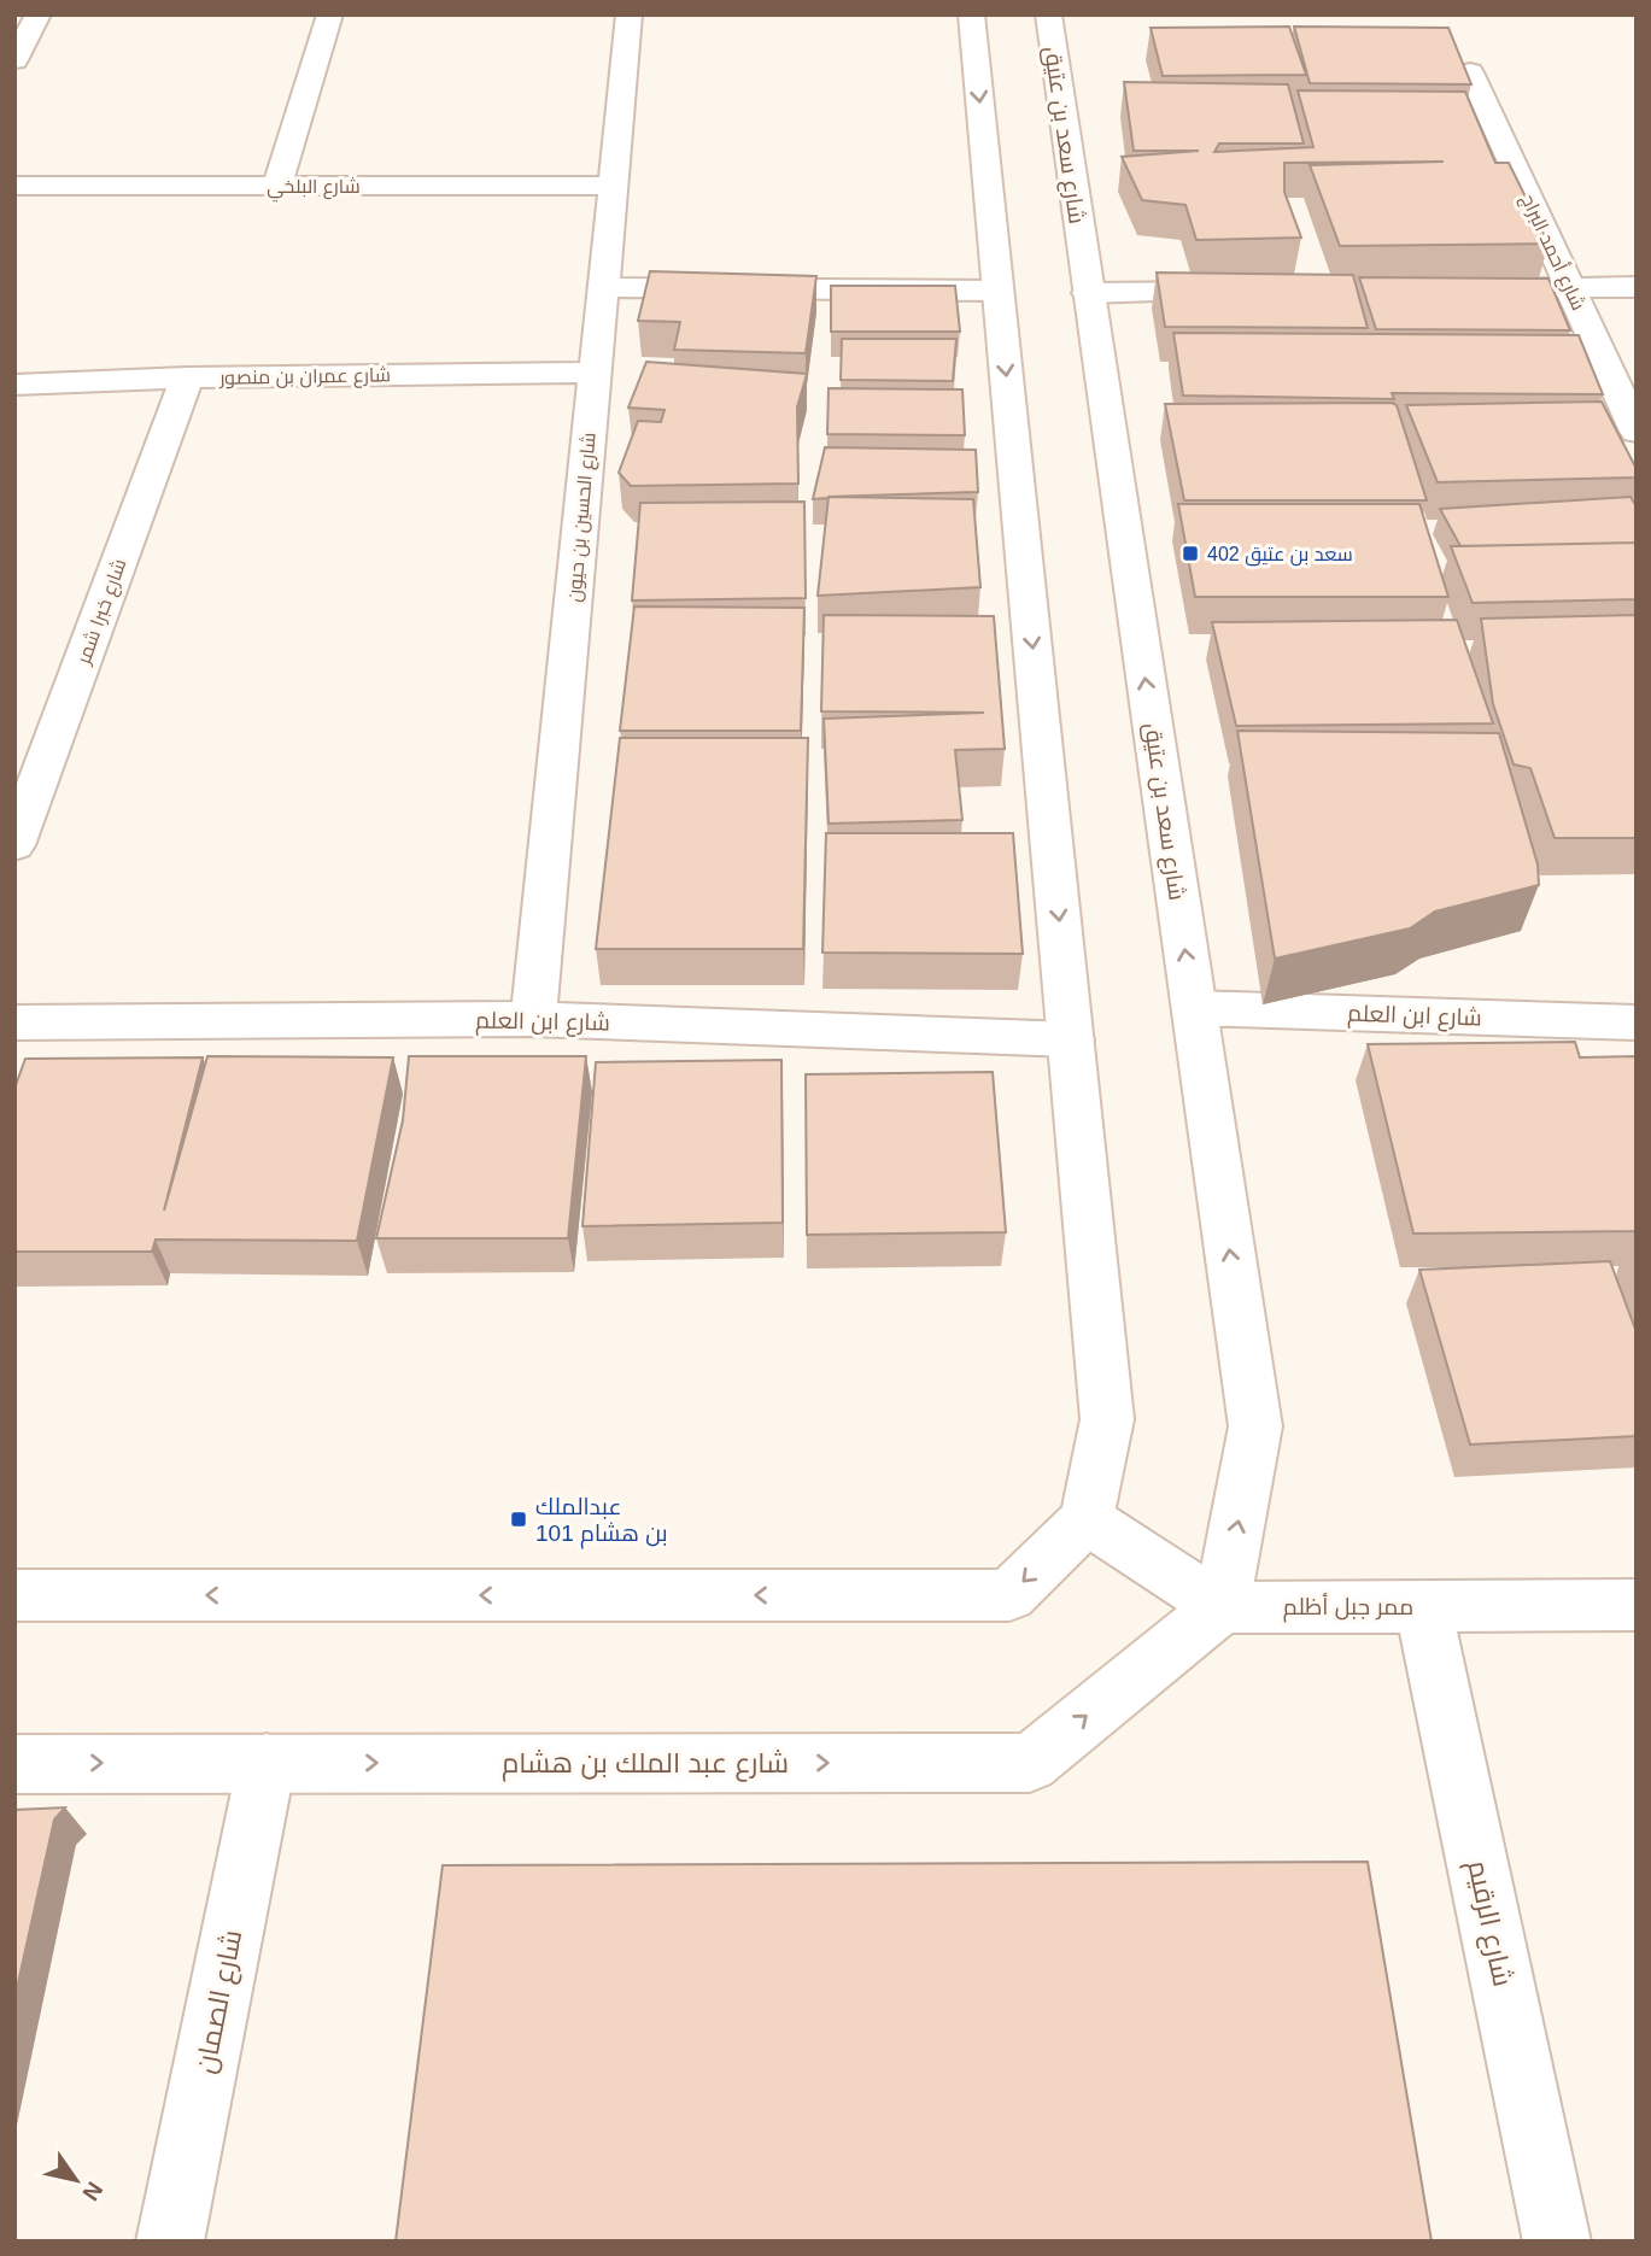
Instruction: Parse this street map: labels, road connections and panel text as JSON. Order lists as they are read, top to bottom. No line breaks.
{"streets":{"street":["شارع سعد بن عتيق","شارع البلخي","شارع أحمد البراج","شارع عمران بن منصور","شارع الحسين بن حيون","شارع خبرا شمر","شارع ابن العلم","ممر جبل أظلم","شارع عبد الملك بن هشام","شارع الرقيم","شارع الصمان"]},"crossings":[["شارع سعد بن عتيق","شارع ابن العلم"],["شارع سعد بن عتيق","ممر جبل أظلم"],["شارع سعد بن عتيق","شارع عبد الملك بن هشام"],["شارع البلخي","شارع الحسين بن حيون"],["شارع عمران بن منصور","شارع الحسين بن حيون"],["شارع عمران بن منصور","شارع خبرا شمر"],["شارع الحسين بن حيون","شارع ابن العلم"],["ممر جبل أظلم","شارع عبد الملك بن هشام"],["ممر جبل أظلم","شارع الرقيم"],["شارع عبد الملك بن هشام","شارع الصمان"]],"places":{"transit":["سعد بن عتيق 402","عبدالملك بن هشام 101"]},"north":"bottom right"}
